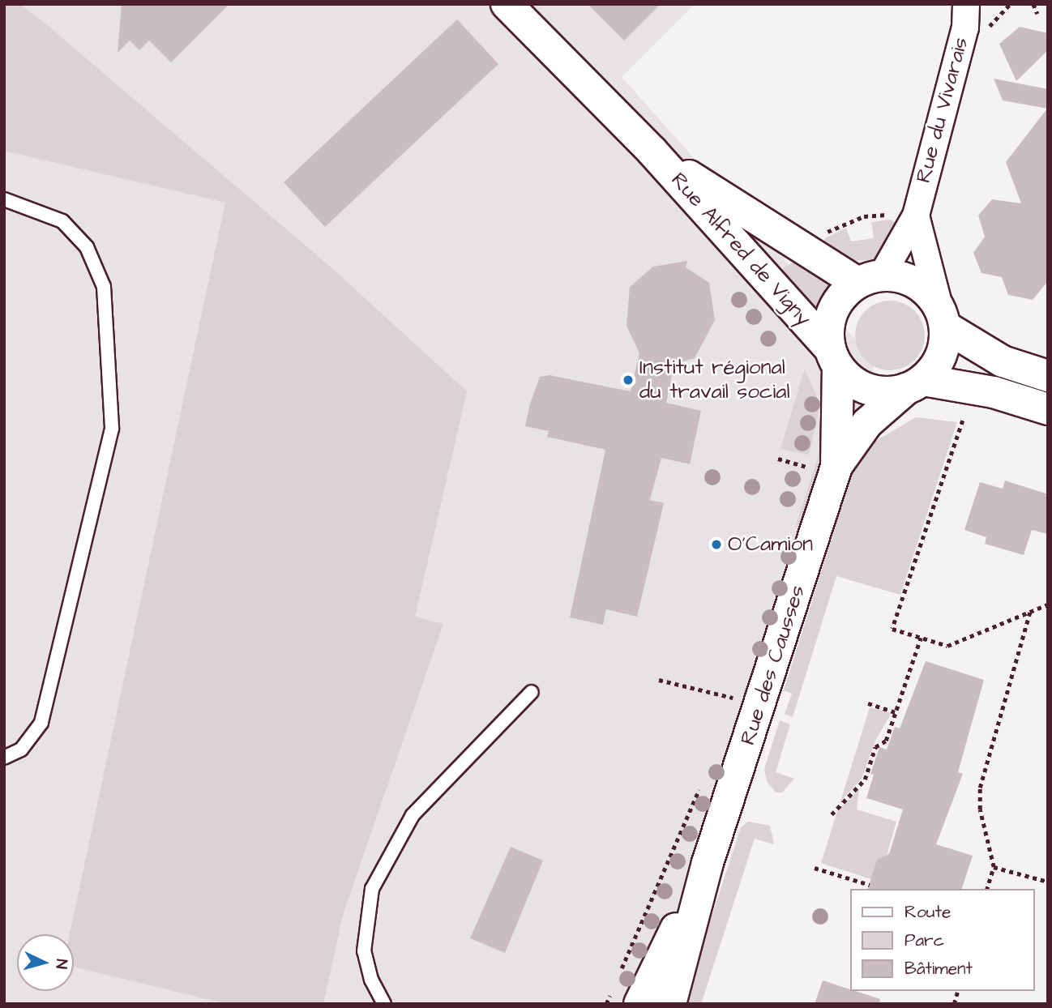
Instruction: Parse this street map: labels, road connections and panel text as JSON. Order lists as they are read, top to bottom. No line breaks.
{"streets":{"street":["Rue du Vivarais","Rue Alfred de Vigny","Rue des Causses"]},"crossings":[["Rue du Vivarais","Rue Alfred de Vigny"],["Rue du Vivarais","Rue des Causses"],["Rue Alfred de Vigny","Rue des Causses"]],"places":["Institut régional du travail social","O'Camion"],"legend":["Route","Parc","Bâtiment"],"north":"right"}
